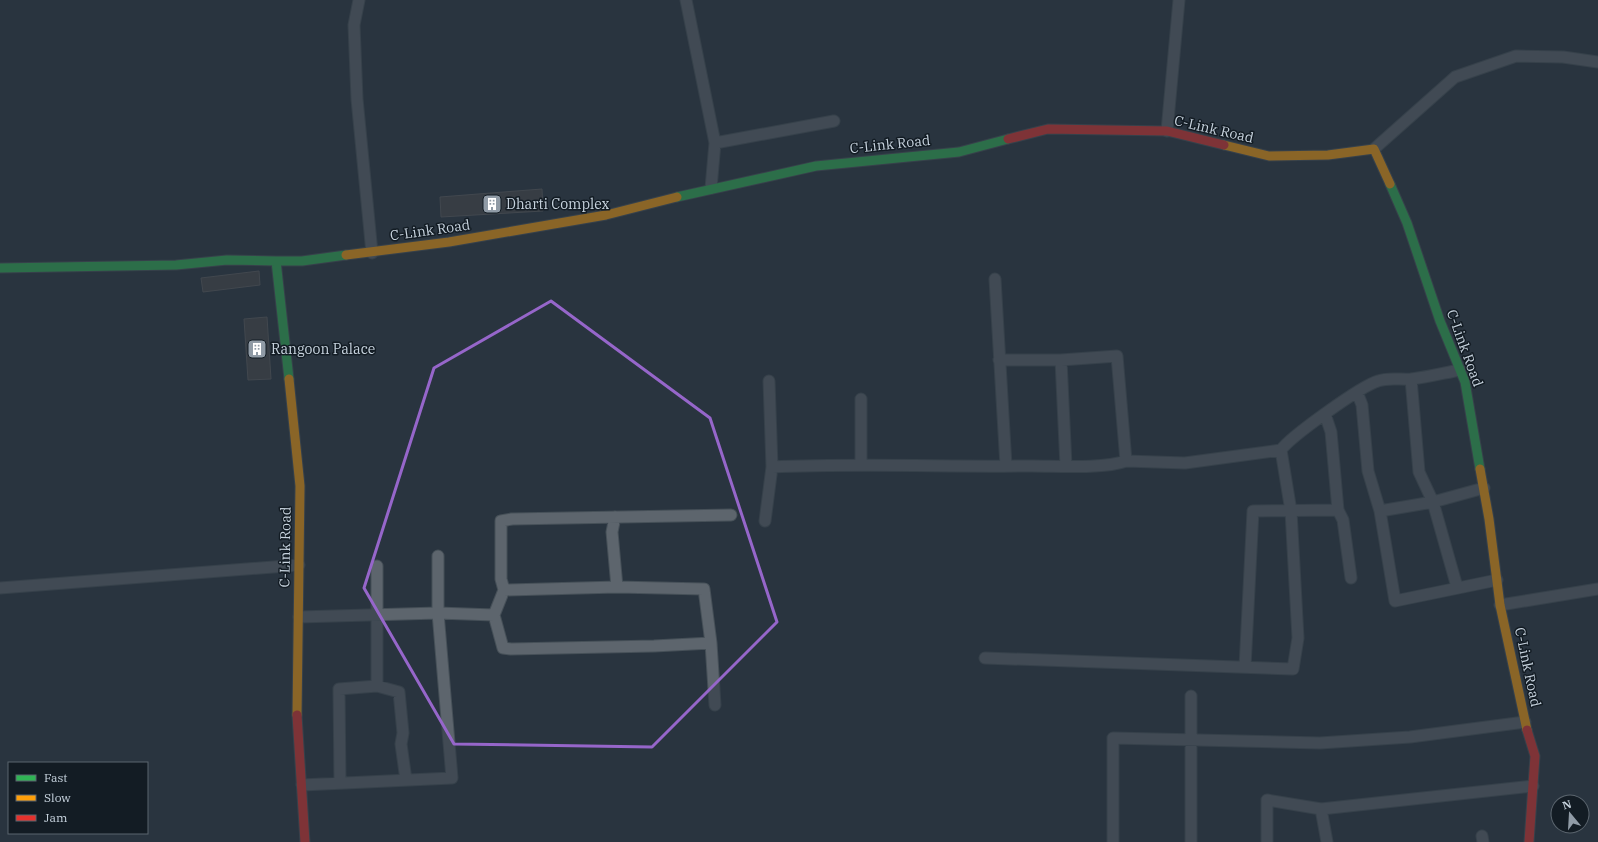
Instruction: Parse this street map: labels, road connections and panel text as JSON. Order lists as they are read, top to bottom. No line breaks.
{"streets":{"street":["C-Link Road"]},"places":{"building":["Dharti Complex","Rangoon Palace"]},"legend":["Fast","Slow","Jam"],"north":"top"}
